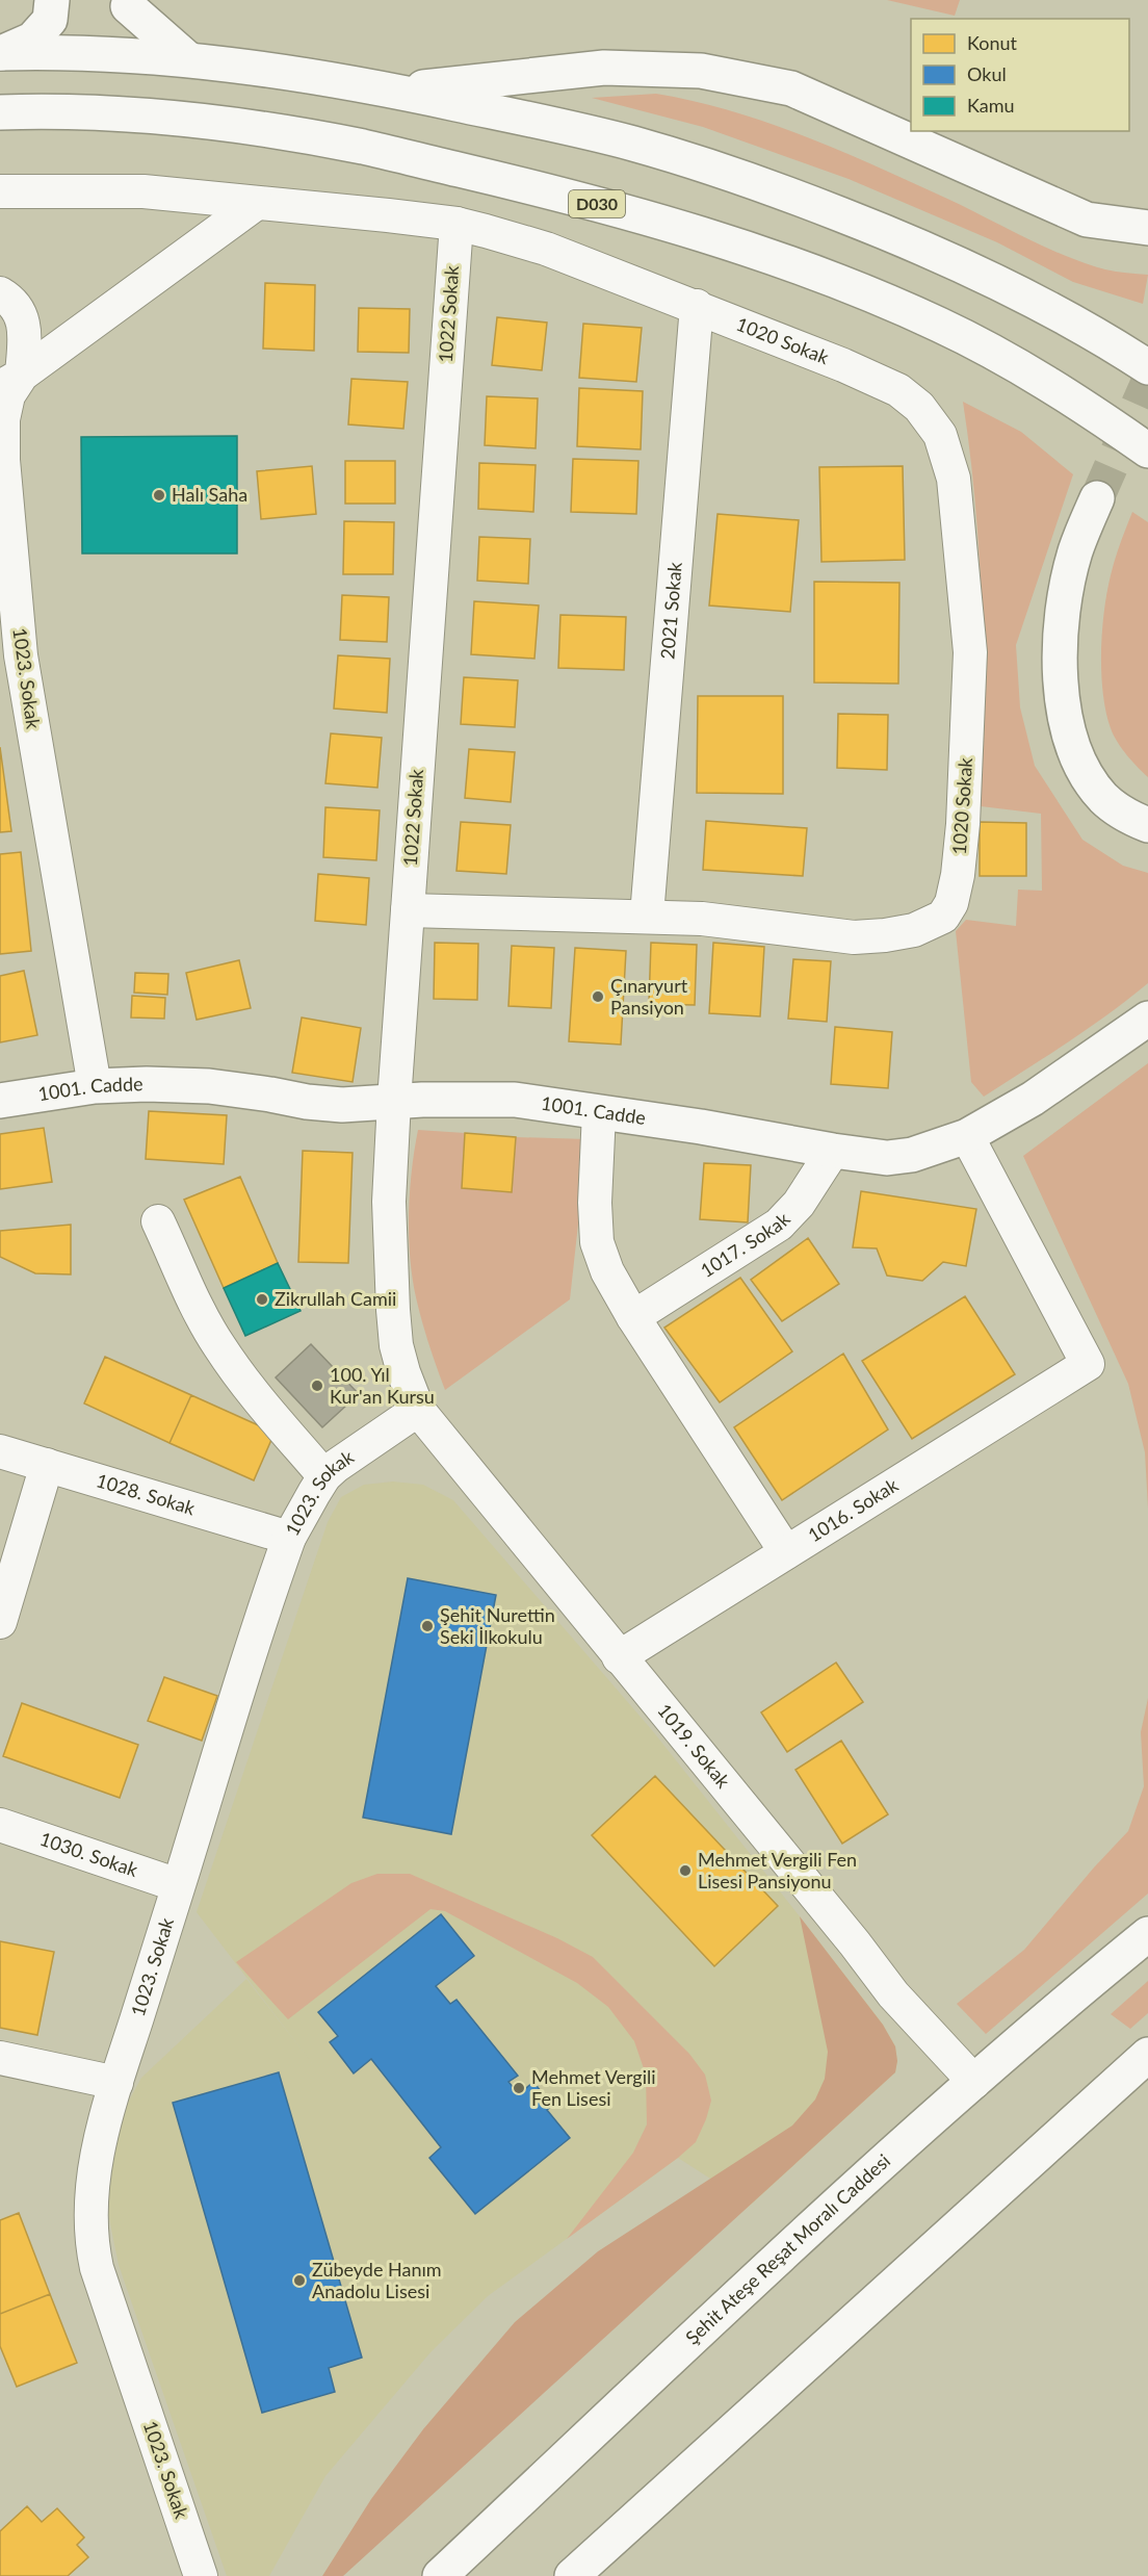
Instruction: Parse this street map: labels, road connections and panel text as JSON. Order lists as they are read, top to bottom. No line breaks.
{"streets":{"main road":["D030","1001. Cadde","Şehit Ateşe Reşat Moralı Caddesi"],"street":["1022 Sokak","1020 Sokak","2021 Sokak","1023. Sokak","1017. Sokak","1028. Sokak","1016. Sokak","1019. Sokak","1030. Sokak"]},"crossings":[["1022 Sokak","1020 Sokak"],["1022 Sokak","1023. Sokak"],["1022 Sokak","1001. Cadde"],["1022 Sokak","1019. Sokak"],["1020 Sokak","2021 Sokak"],["1020 Sokak","1023. Sokak"],["1023. Sokak","1001. Cadde"],["1023. Sokak","1028. Sokak"],["1023. Sokak","1019. Sokak"],["1023. Sokak","1030. Sokak"],["1001. Cadde","1017. Sokak"],["1001. Cadde","1016. Sokak"],["1016. Sokak","1019. Sokak"],["1019. Sokak","Şehit Ateşe Reşat Moralı Caddesi"]],"places":["Halı Saha","Çınaryurt Pansiyon","Zikrullah Camii","100. Yıl Kur'an Kursu","Şehit Nurettin Seki İlkokulu","Mehmet Vergili Fen Lisesi Pansiyonu","Mehmet Vergili Fen Lisesi","Zübeyde Hanım Anadolu Lisesi"],"legend":["Konut","Okul","Kamu"]}
